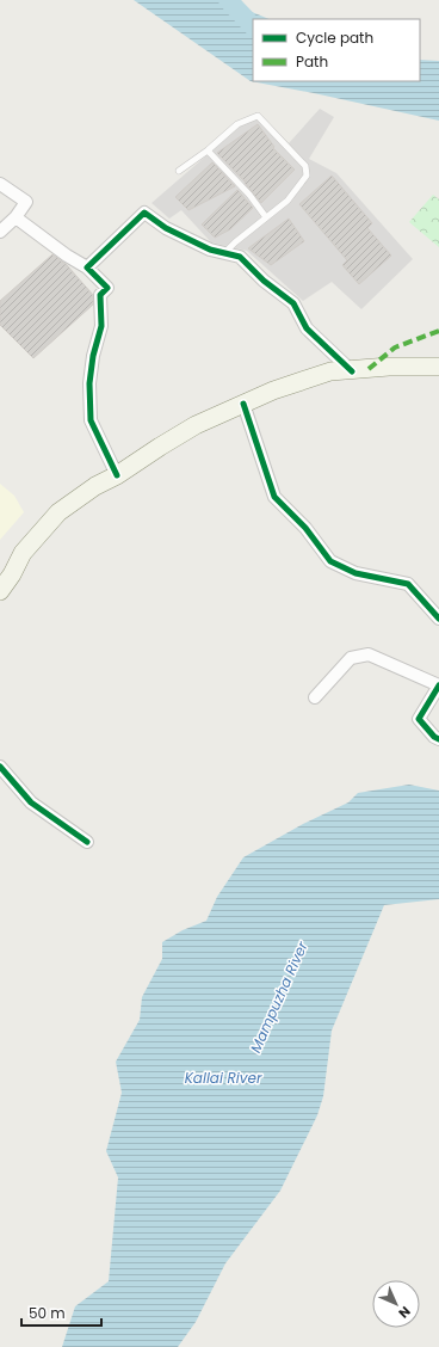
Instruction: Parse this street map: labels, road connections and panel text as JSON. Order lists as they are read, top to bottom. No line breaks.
{"water":["Mampuzha River","Kallai River"],"legend":["Cycle path","Path"],"scale_bar":"50 m","north":"bottom right"}
